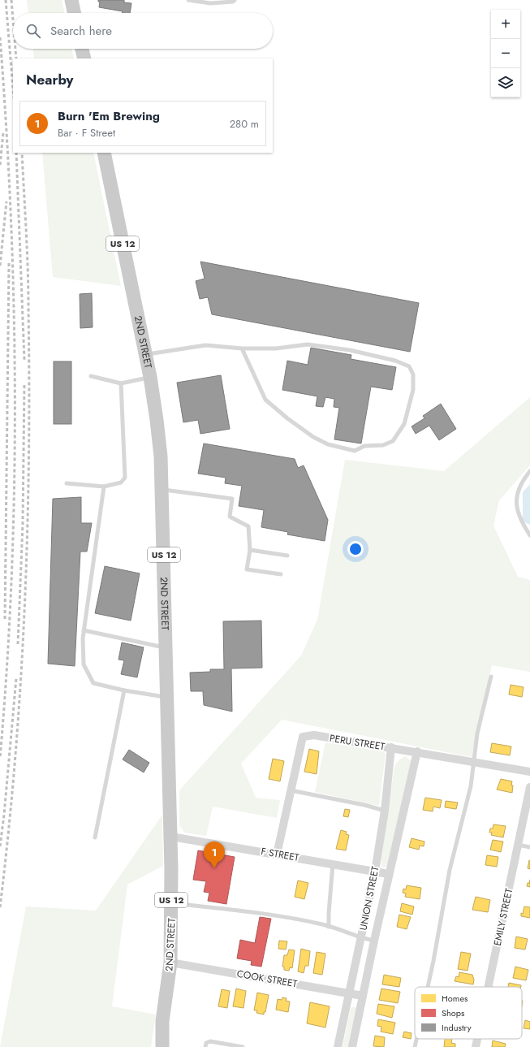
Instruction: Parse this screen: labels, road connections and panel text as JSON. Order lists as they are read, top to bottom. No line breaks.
{"streets":{"main road":["US 12","2ND STREET"],"street":["PERU STREET","F STREET","UNION STREET","EMILY STREET","COOK STREET"]},"crossings":[["2ND STREET","F STREET"],["2ND STREET","COOK STREET"],["PERU STREET","F STREET"],["PERU STREET","UNION STREET"],["F STREET","UNION STREET"],["UNION STREET","COOK STREET"]],"legend":["Homes","Shops","Industry"],"page":{"map_buttons":["+","−"],"search":"Search here","heading":"Nearby","list":[{"mark":"1","name":"Burn 'Em Brewing","note":"Bar · F Street","value":"280 m"}],"pins":"1"}}
